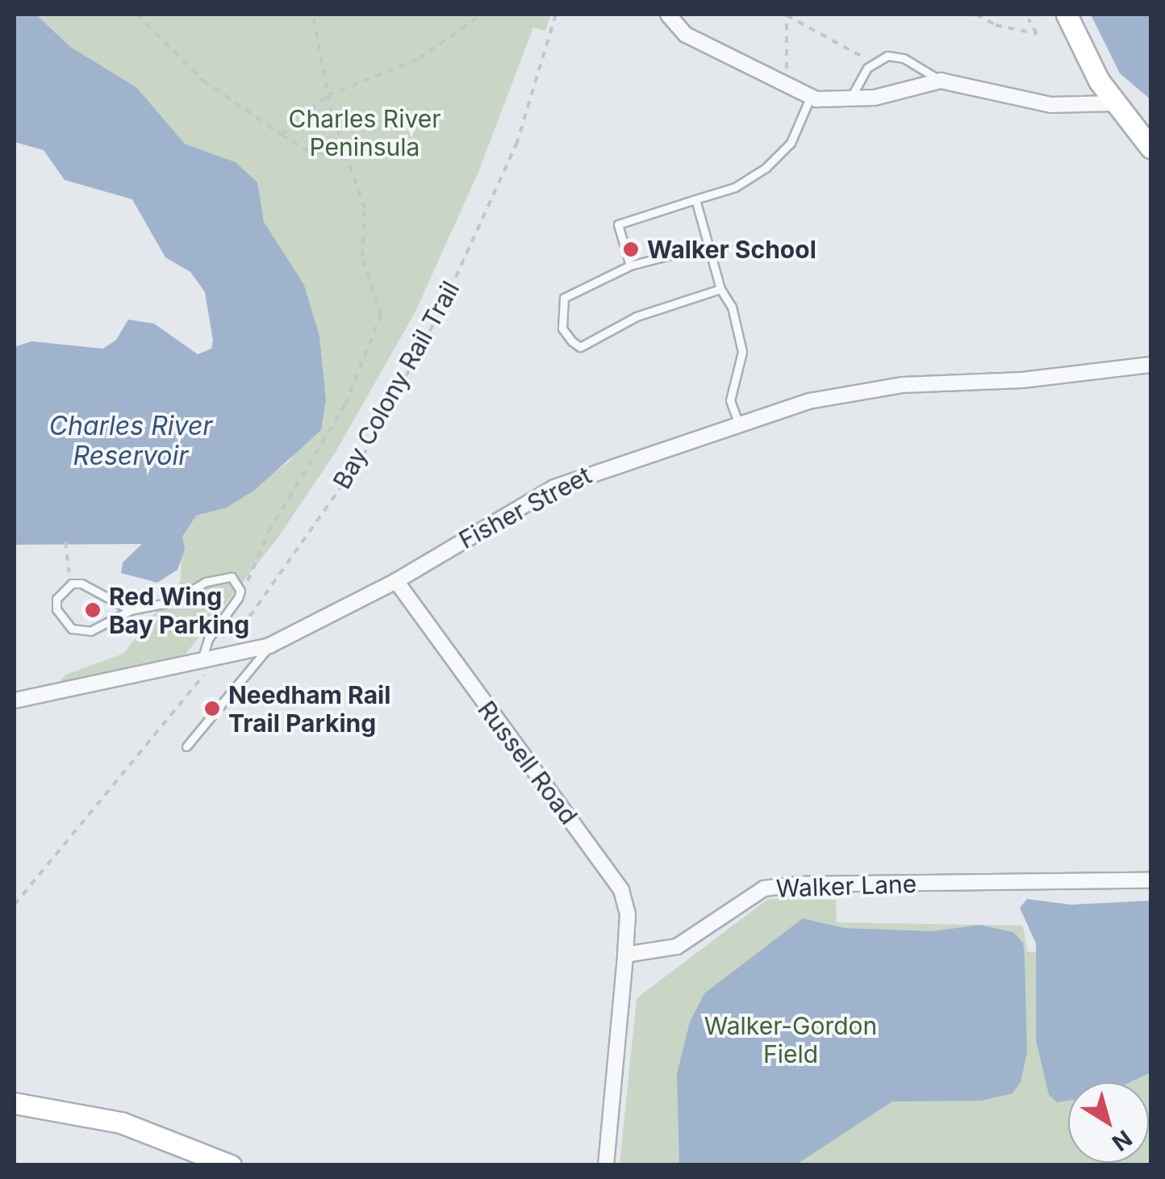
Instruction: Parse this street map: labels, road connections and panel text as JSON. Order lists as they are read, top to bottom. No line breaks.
{"streets":{"street":["Fisher Street","Russell Road","Walker Lane"],"path":["Bay Colony Rail Trail"]},"crossings":[["Bay Colony Rail Trail","Fisher Street"],["Fisher Street","Russell Road"],["Russell Road","Walker Lane"]],"water":["Charles River Reservoir"],"parks":["Charles River Peninsula","Walker-Gordon Field"],"places":["Walker School","Red Wing Bay Parking","Needham Rail Trail Parking"],"north":"bottom right"}
